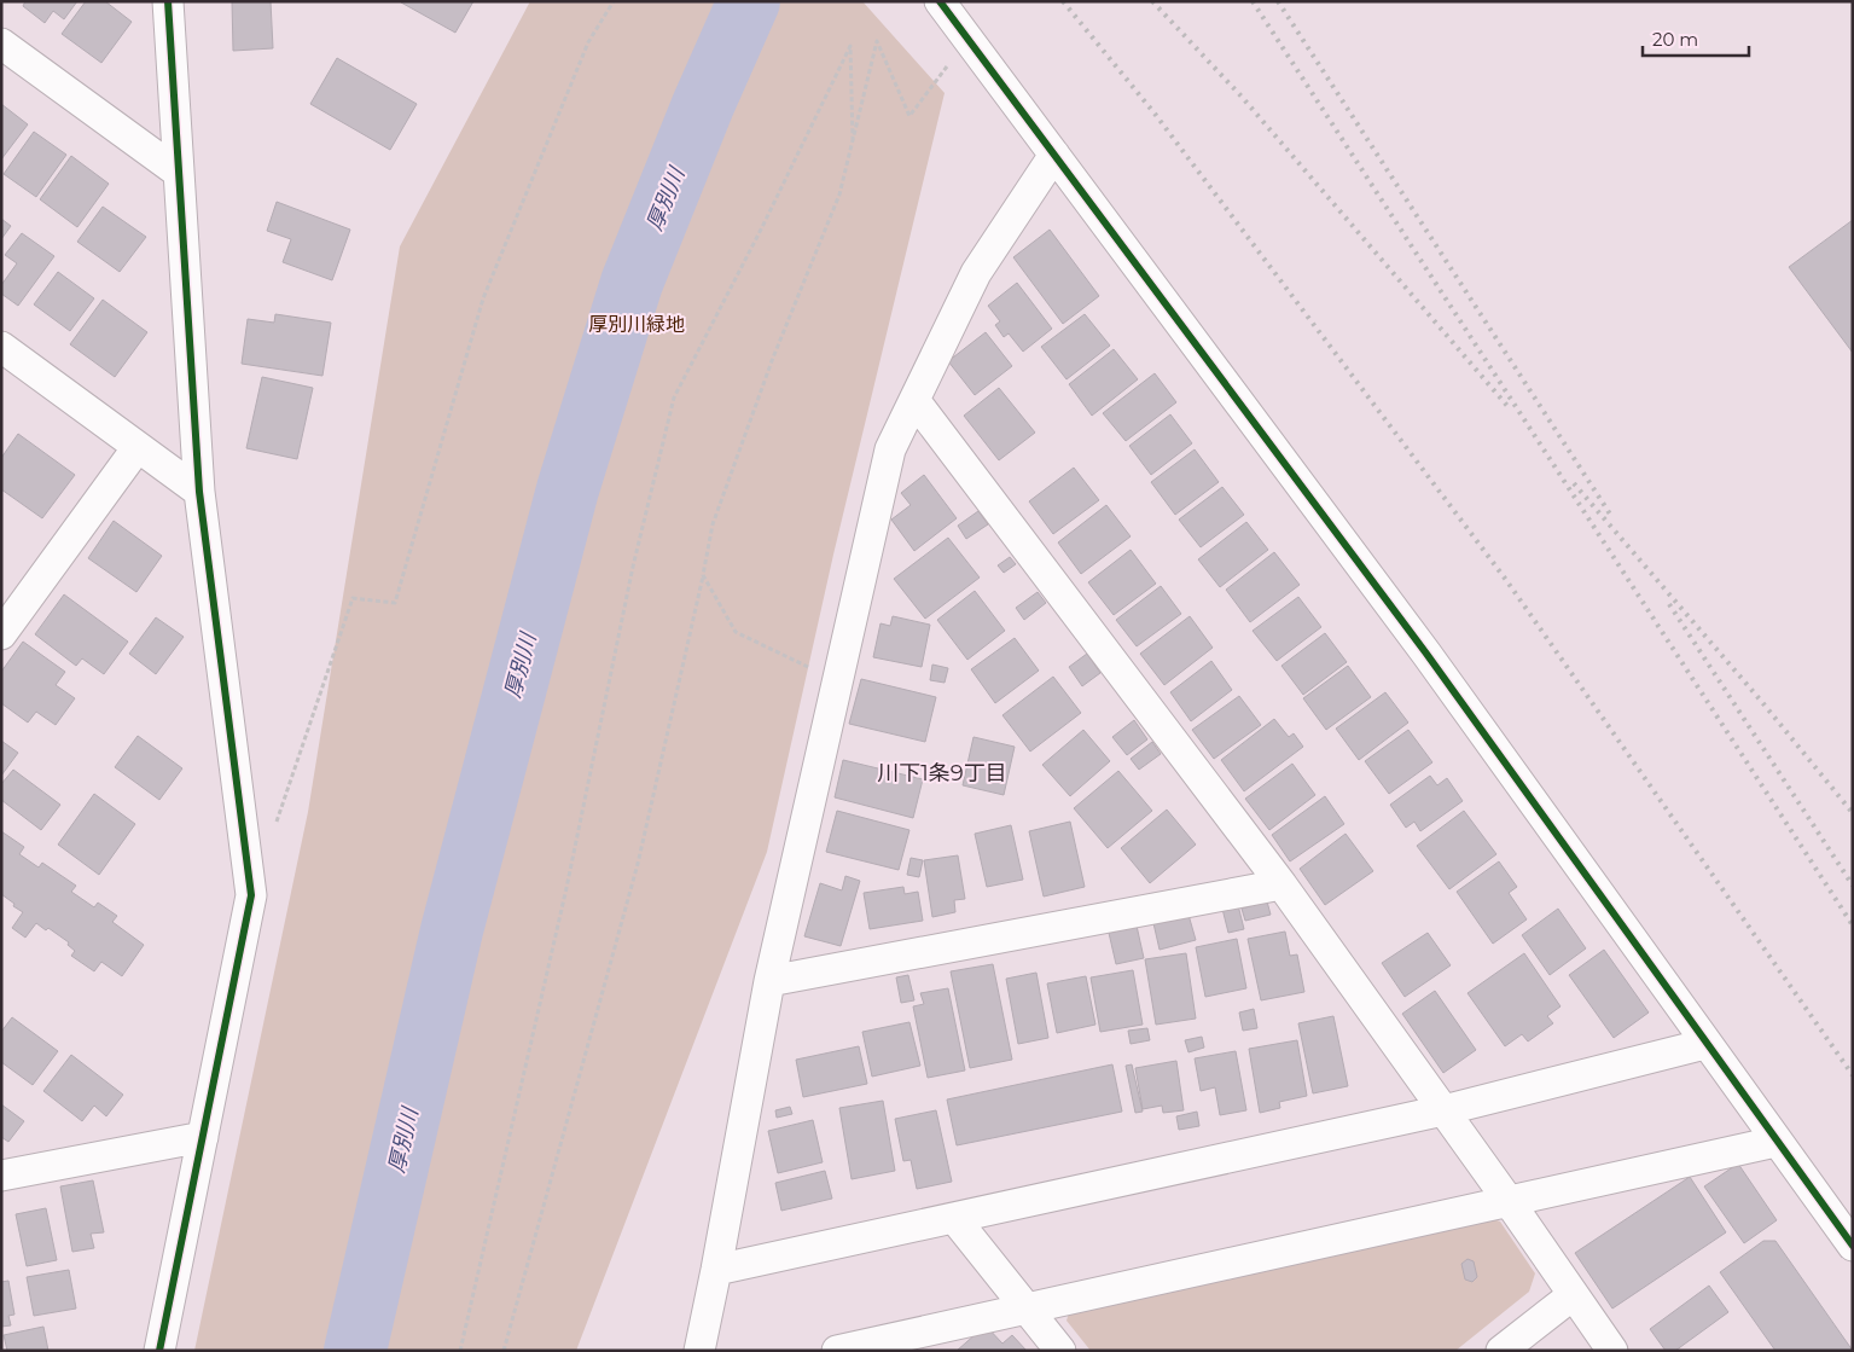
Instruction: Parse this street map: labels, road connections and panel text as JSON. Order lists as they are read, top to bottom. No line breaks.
{"districts":["川下1条9丁目"],"water":["厚別川"],"parks":["厚別川緑地"],"scale_bar":"20 m"}
